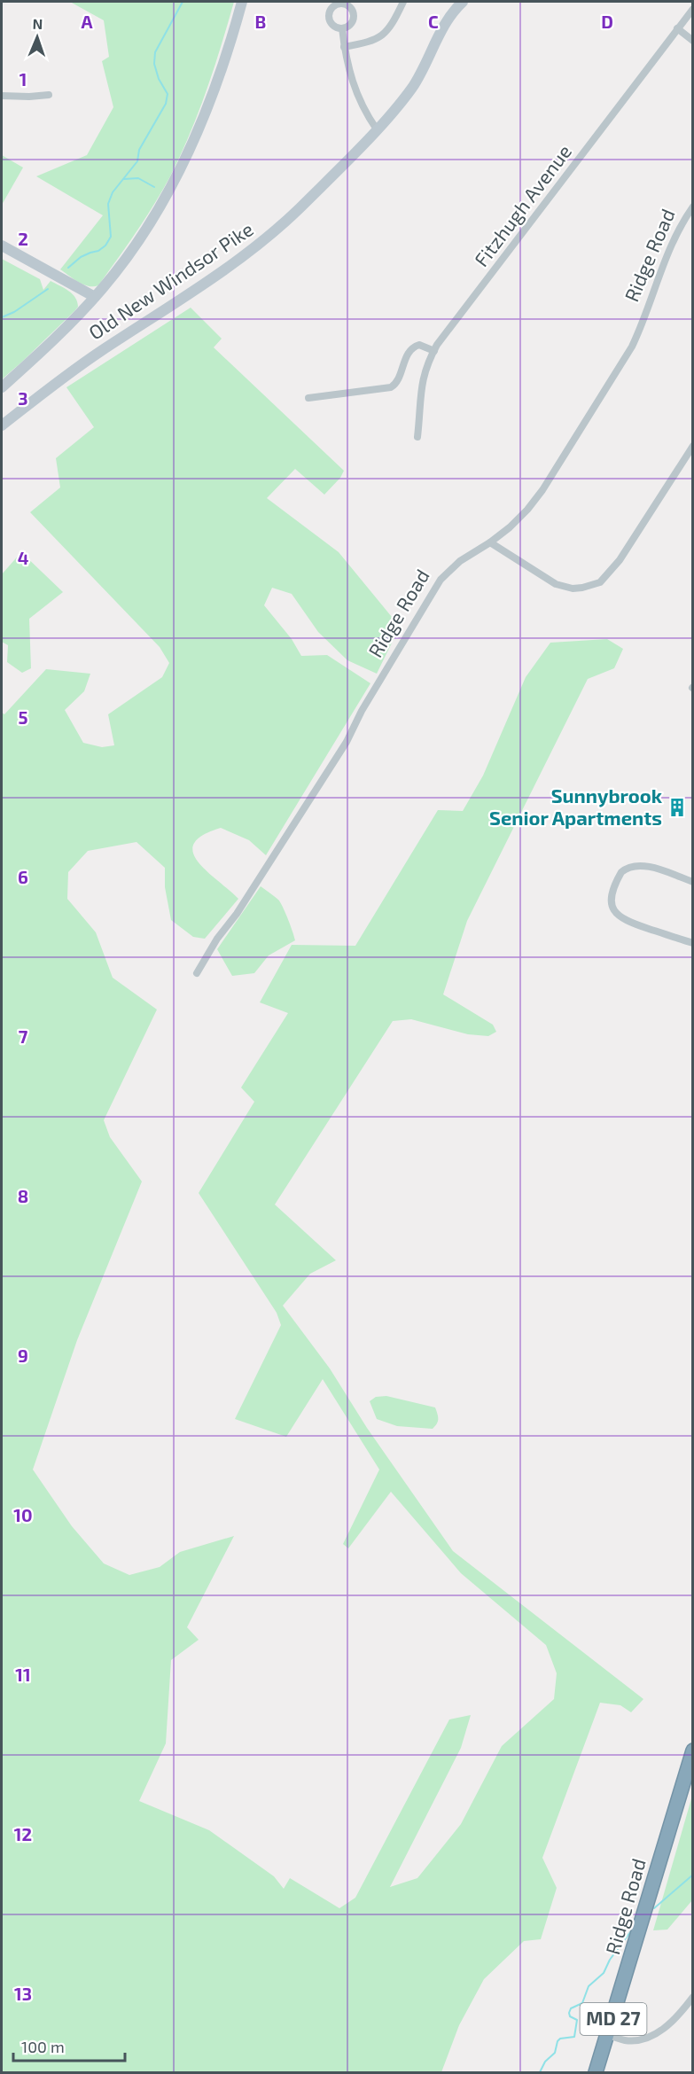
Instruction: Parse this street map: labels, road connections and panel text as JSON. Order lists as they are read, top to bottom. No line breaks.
{"streets":{"highway":["Ridge Road","MD 27"],"street":["Fitzhugh Avenue","Old New Windsor Pike"]},"places":{"building":["Sunnybrook Senior Apartments"]},"scale_bar":"100 m","north":"top","grid":{"columns":["A","B","C","D"],"rows":["1","2","3","4","5","6","7","8","9","10","11","12","13"]}}
